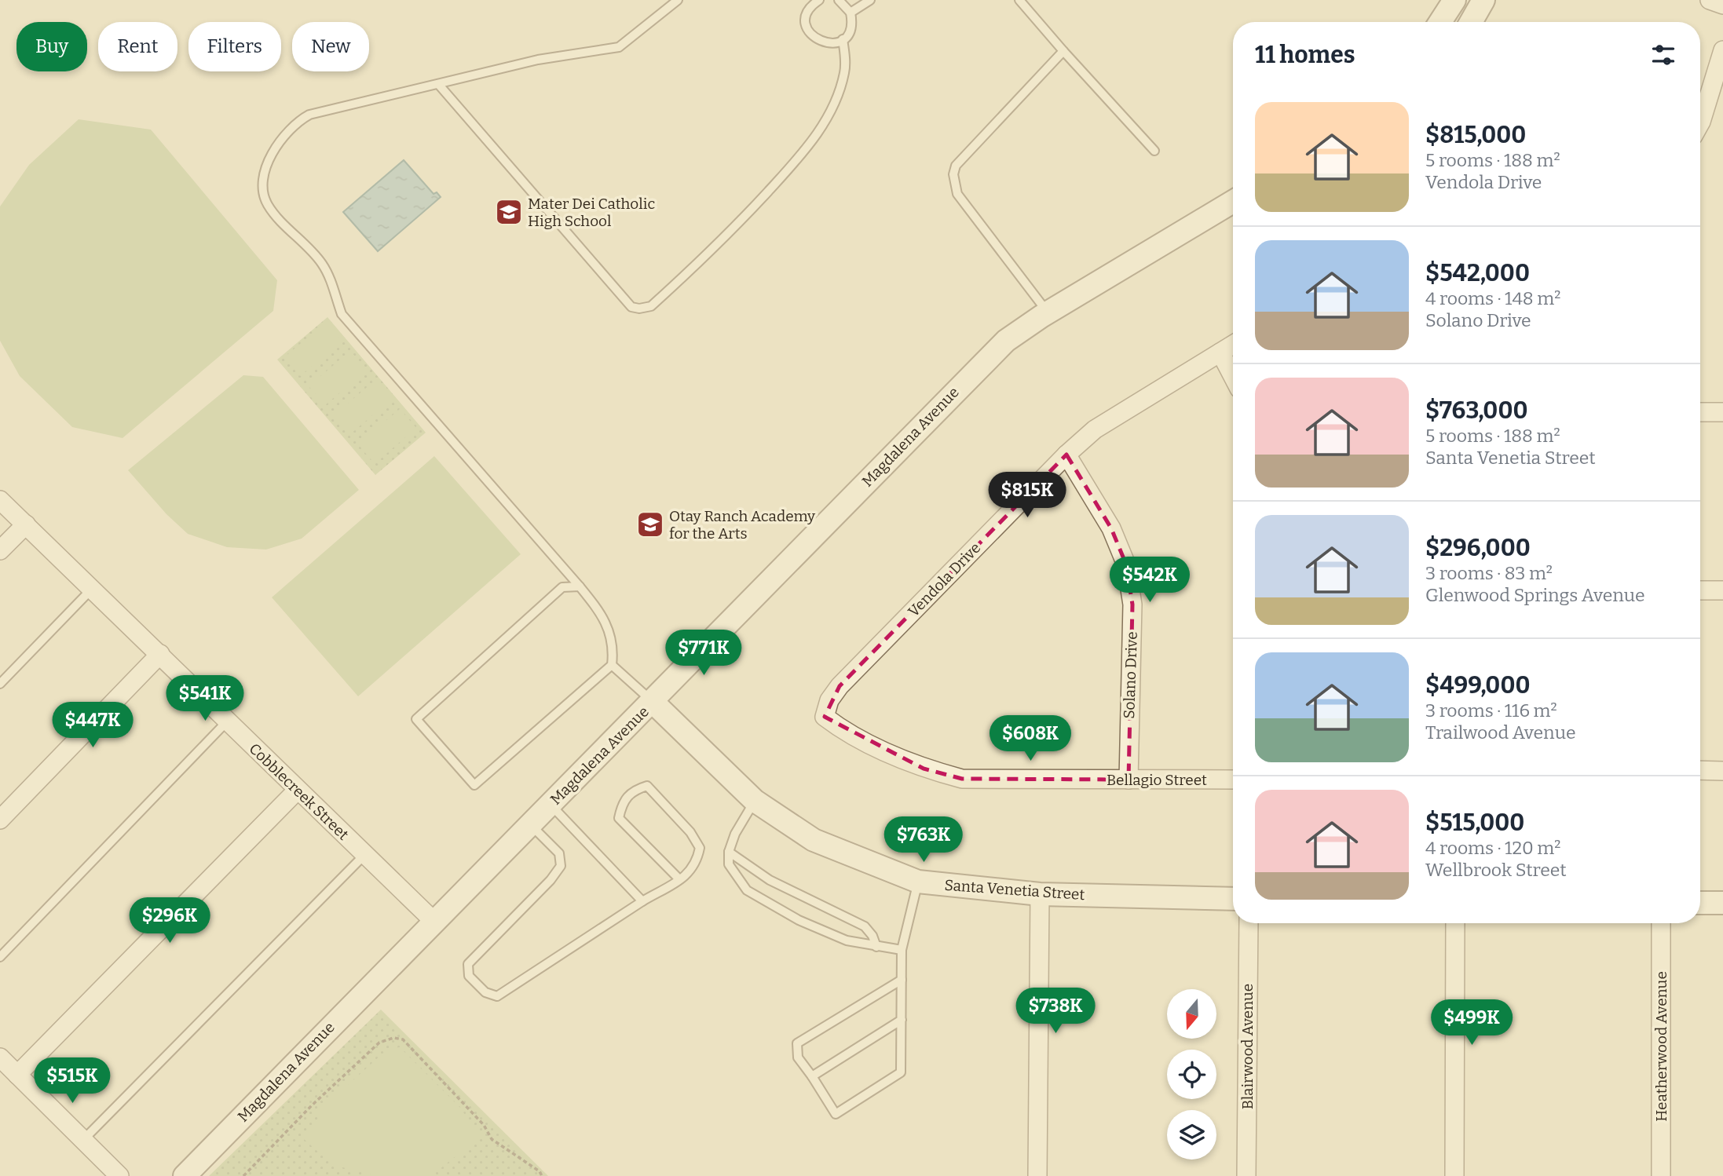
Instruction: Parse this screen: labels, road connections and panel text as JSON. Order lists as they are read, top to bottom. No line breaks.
{"streets":{"street":["Magdalena Avenue","Vendola Drive","Solano Drive","Bellagio Street","Cobblecreek Street","Santa Venetia Street","Blairwood Avenue","Heatherwood Avenue"]},"crossings":[["Magdalena Avenue","Cobblecreek Street"],["Magdalena Avenue","Santa Venetia Street"],["Vendola Drive","Solano Drive"],["Vendola Drive","Bellagio Street"],["Solano Drive","Bellagio Street"]],"places":{"school or university":["Mater Dei Catholic High School","Otay Ranch Academy for the Arts"]},"north":"bottom","page":{"chip":["Buy","Rent","Filters","New"],"heading":"11 homes","list":[{"name":"$815,000","note":"5 rooms · 188 m² · Vendola Drive"},{"name":"$542,000","note":"4 rooms · 148 m² · Solano Drive"},{"name":"$763,000","note":"5 rooms · 188 m² · Santa Venetia Street"},{"name":"$296,000","note":"3 rooms · 83 m² · Glenwood Springs Avenue"},{"name":"$499,000","note":"3 rooms · 116 m² · Trailwood Avenue"},{"name":"$515,000","note":"4 rooms · 120 m² · Wellbrook Street"}],"price":["$815K","$542K","$771K","$541K","$447K","$608K","$763K","$296K","$738K","$499K","$515K"]}}
